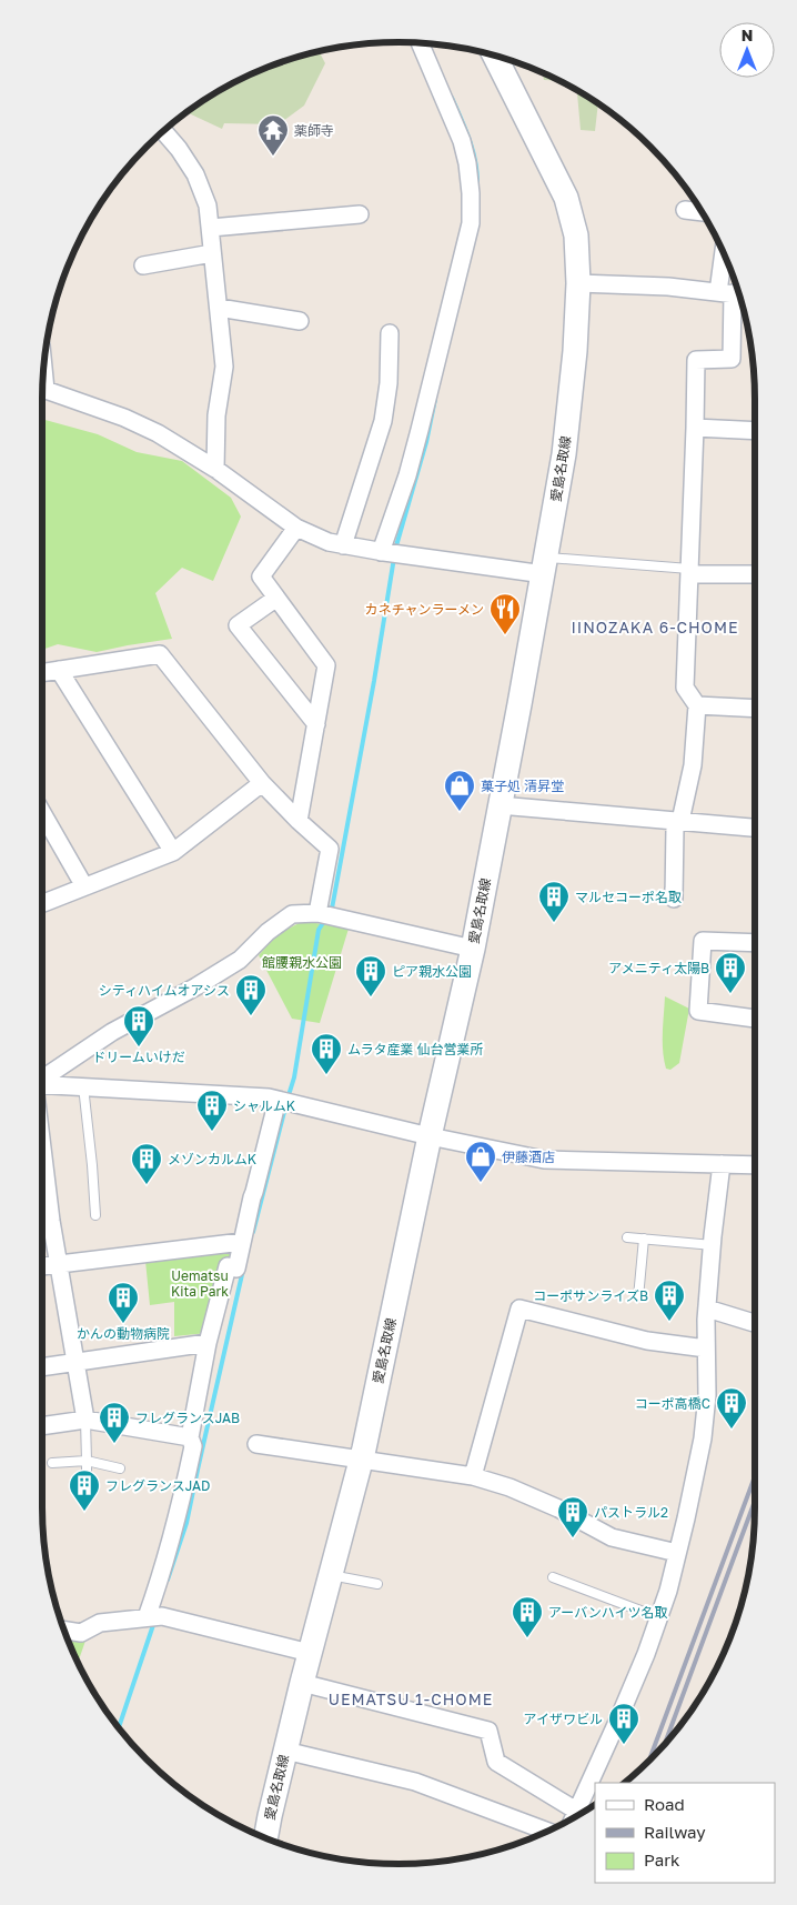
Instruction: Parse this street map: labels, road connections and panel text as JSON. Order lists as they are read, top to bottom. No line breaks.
{"streets":{"main road":["愛島名取線"]},"districts":["IINOZAKA 6-CHOME","UEMATSU 1-CHOME"],"parks":["館腰親水公園","Uematsu Kita Park"],"places":{"temple":["薬師寺"],"restaurant":["カネチャンラーメン"],"shop":["菓子処 清昇堂","伊藤酒店"],"building":["マルセコーポ名取","アメニティ太陽B","ピア親水公園","シティハイムオアシス","ドリームいけだ","ムラタ産業 仙台営業所","シャルムK","メゾンカルムK","コーポサンライズB","かんの動物病院","コーポ高橋C","フレグランスJAB","フレグランスJAD","パストラル2","アーバンハイツ名取","アイザワビル"]},"legend":["Road","Railway","Park"],"north":"top"}
